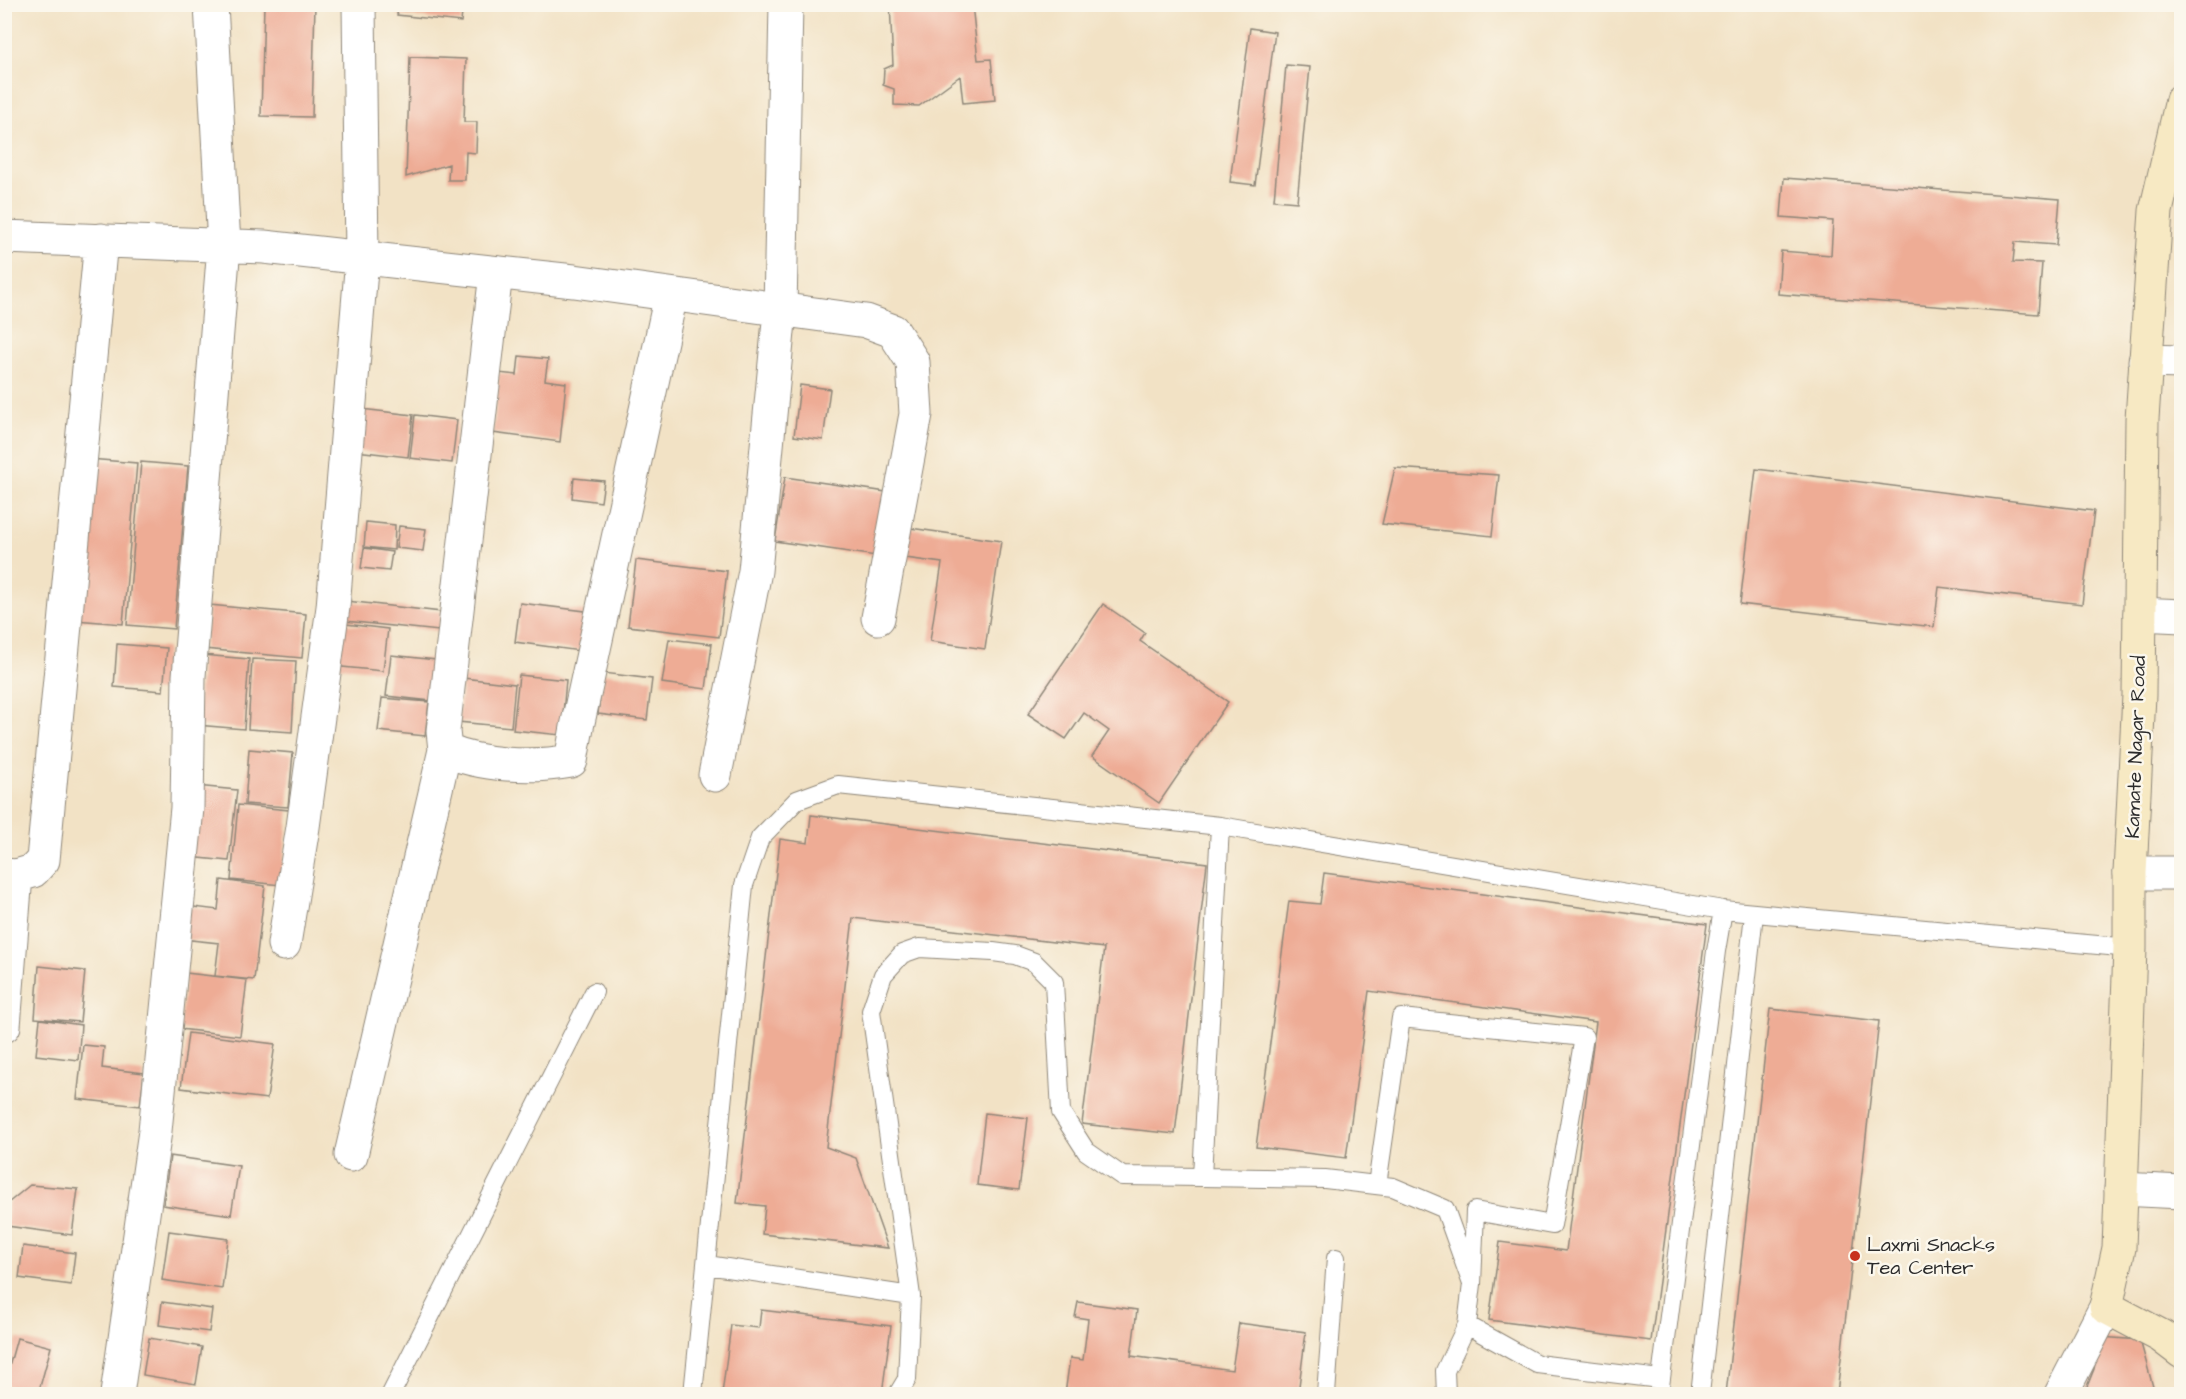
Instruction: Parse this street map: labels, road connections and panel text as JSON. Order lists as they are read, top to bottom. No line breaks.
{"streets":{"street":["Kamate Nagar Road"]},"places":["Laxmi Snacks Tea Center"]}
